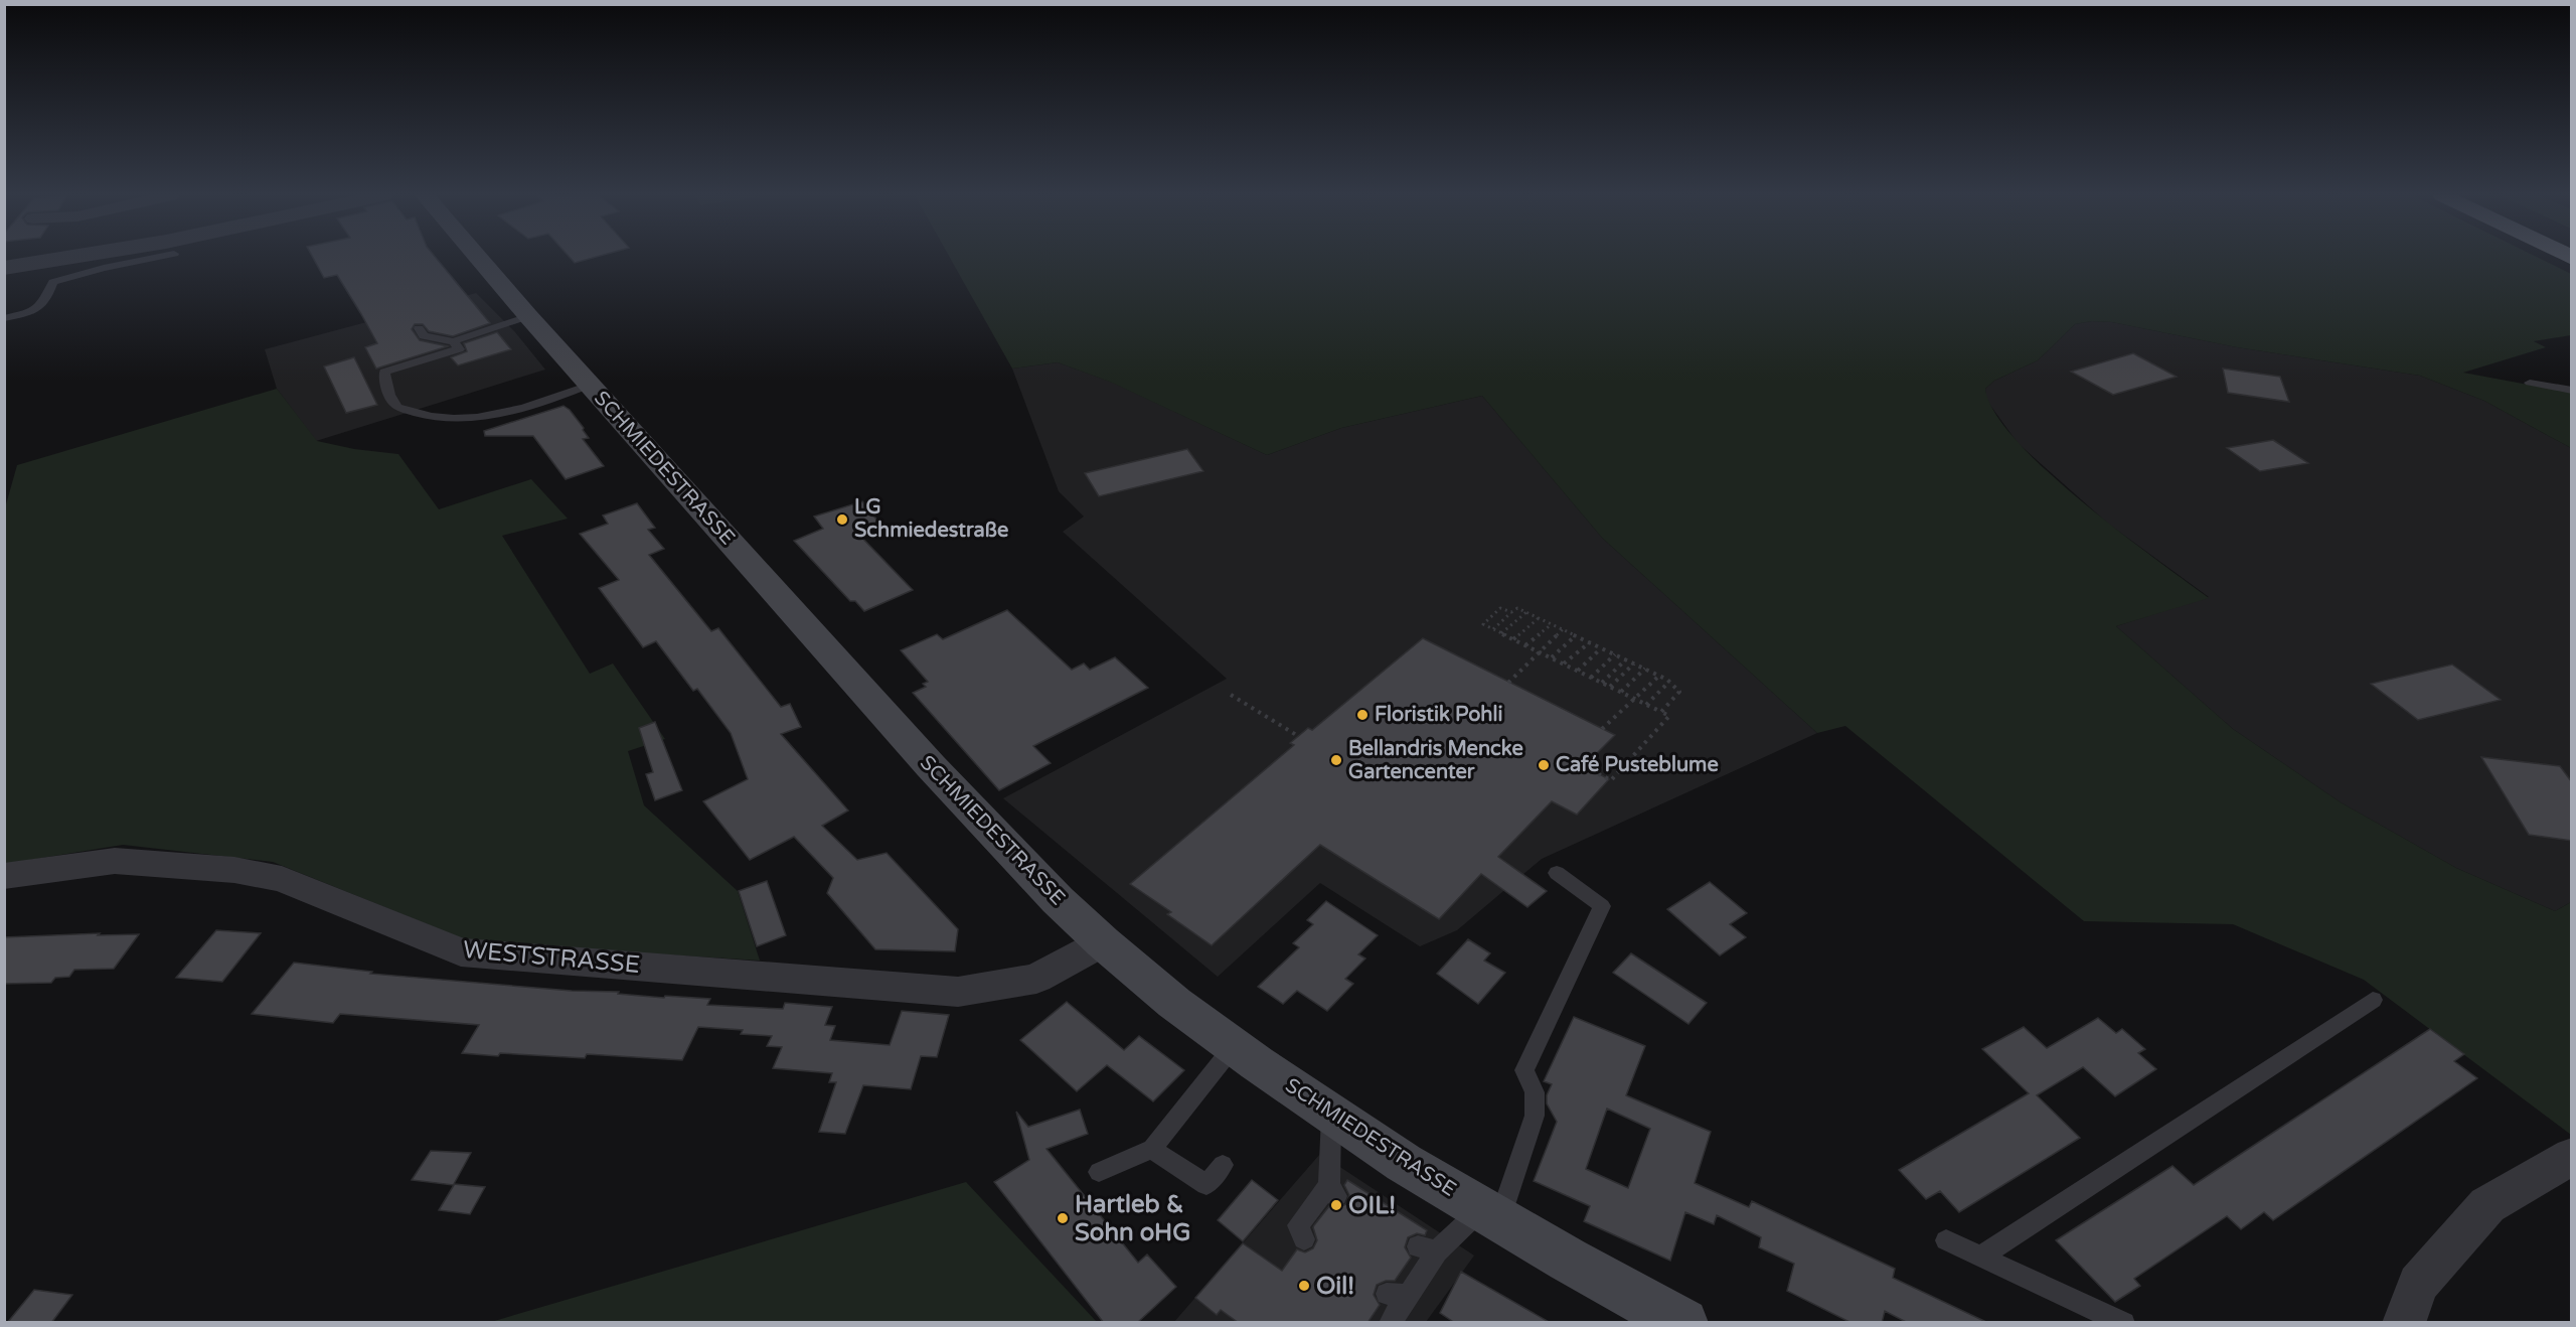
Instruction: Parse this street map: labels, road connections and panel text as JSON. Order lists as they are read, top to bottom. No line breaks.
{"streets":{"main road":["SCHMIEDESTRASSE"],"street":["WESTSTRASSE"]},"crossings":[["SCHMIEDESTRASSE","WESTSTRASSE"]],"places":["LG Schmiedestraße","Floristik Pohli","Bellandris Mencke Gartencenter","Café Pusteblume","OIL!","Hartleb & Sohn oHG","Oil!"]}
